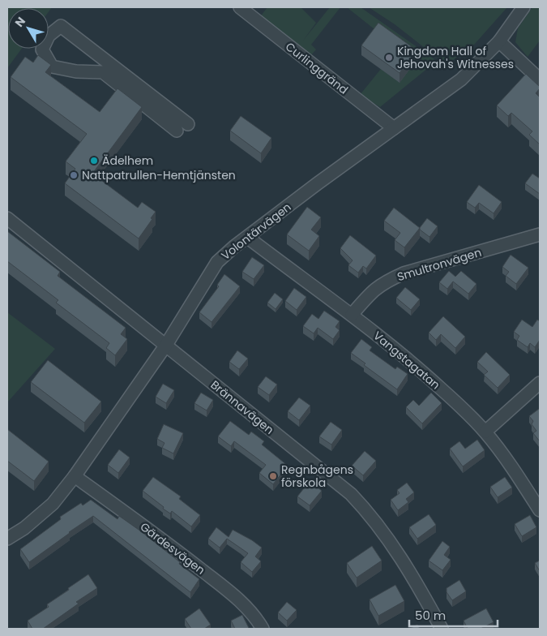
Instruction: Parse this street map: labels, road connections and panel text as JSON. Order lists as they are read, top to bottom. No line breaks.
{"streets":{"street":["Curlinggränd","Volontärvägen","Smultronvägen","Vangstagatan","Brännavägen","Gärdesvägen"]},"crossings":[["Curlinggränd","Volontärvägen"],["Volontärvägen","Vangstagatan"],["Volontärvägen","Brännavägen"],["Volontärvägen","Gärdesvägen"],["Smultronvägen","Vangstagatan"]],"places":["Kingdom Hall of Jehovah's Witnesses","Ädelhem","Nattpatrullen-Hemtjänsten","Regnbågens förskola"],"scale_bar":"50 m","north":"top left"}
